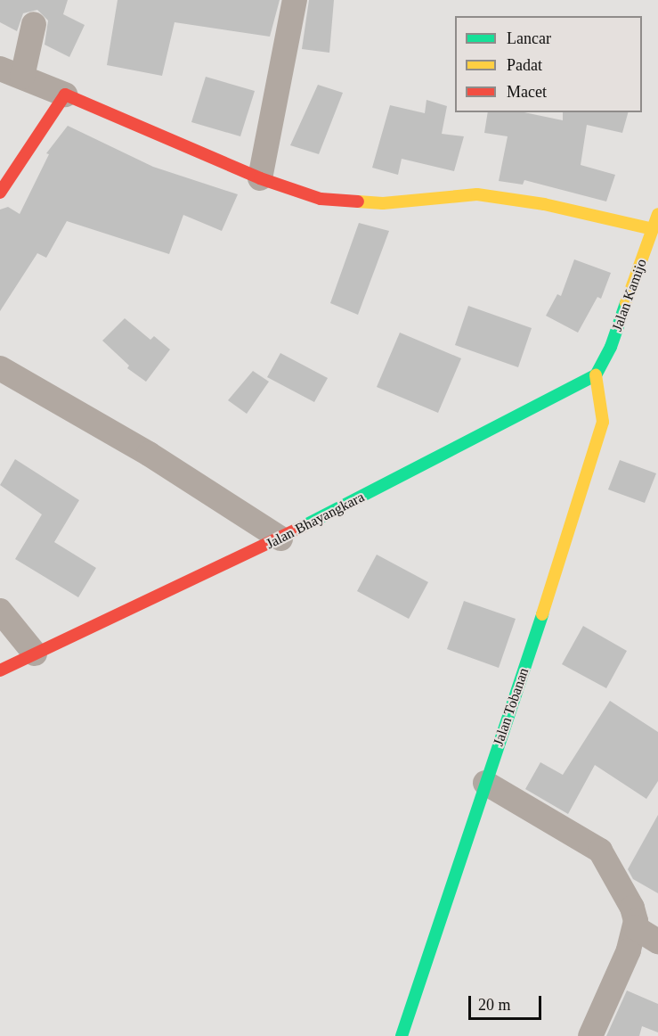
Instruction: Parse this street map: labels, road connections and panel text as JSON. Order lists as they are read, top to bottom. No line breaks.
{"streets":{"street":["Jalan Kamijo","Jalan Bhayangkara","Jalan Tobanan"]},"crossings":[["Jalan Kamijo","Jalan Bhayangkara"],["Jalan Kamijo","Jalan Tobanan"],["Jalan Bhayangkara","Jalan Tobanan"]],"legend":["Lancar","Padat","Macet"],"scale_bar":"20 m"}
